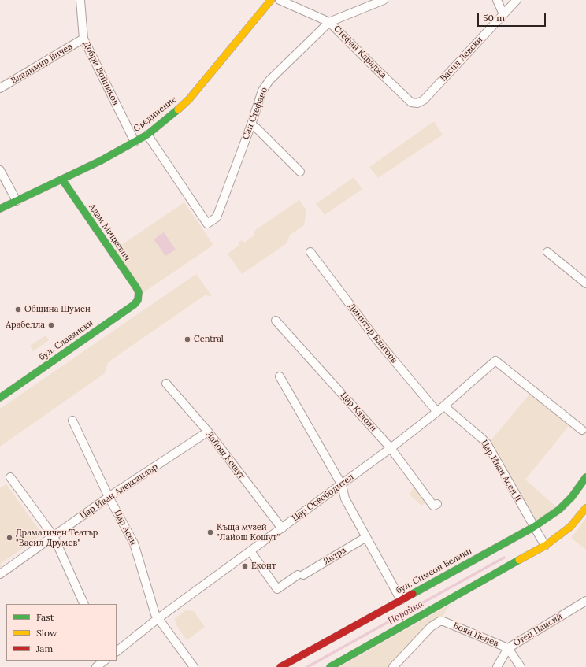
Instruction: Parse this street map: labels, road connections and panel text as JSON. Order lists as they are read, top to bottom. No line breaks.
{"streets":{"street":["Стефан Караджа","Васил Левски","Владимир Вичев","Добри Войников","Сан Стефано","Съединение","Адам Мицкевич","Димитър Благоев","бул. Славянски","Цар Калоян","Лайош Кошут","Цар Иван Асен II","Цар Иван Александър","Цар Освободител","Цар Асен","Янтра","бул. Симеон Велики","Отец Паисий","Боян Пенев"]},"crossings":[["Стефан Караджа","Васил Левски"],["Стефан Караджа","Сан Стефано"],["Владимир Вичев","Добри Войников"],["Добри Войников","Съединение"],["Сан Стефано","Съединение"],["Съединение","Адам Мицкевич"],["Адам Мицкевич","бул. Славянски"],["Димитър Благоев","Цар Освободител"],["Цар Калоян","Цар Освободител"],["Лайош Кошут","Цар Иван Александър"],["Лайош Кошут","Цар Освободител"],["Цар Иван Асен II","Цар Освободител"],["Цар Иван Асен II","бул. Симеон Велики"],["Цар Иван Александър","Цар Асен"],["Цар Освободител","Цар Асен"],["Цар Освободител","Янтра"],["Отец Паисий","Боян Пенев"]],"water":["Поройна"],"places":["Община Шумен","Арабелла","Central","Къща музей \"Лайош Кошут\"","Драматичен Театър \"Васил Друмев\"","Еконт"],"legend":["Fast","Slow","Jam"],"scale_bar":"50 m"}
